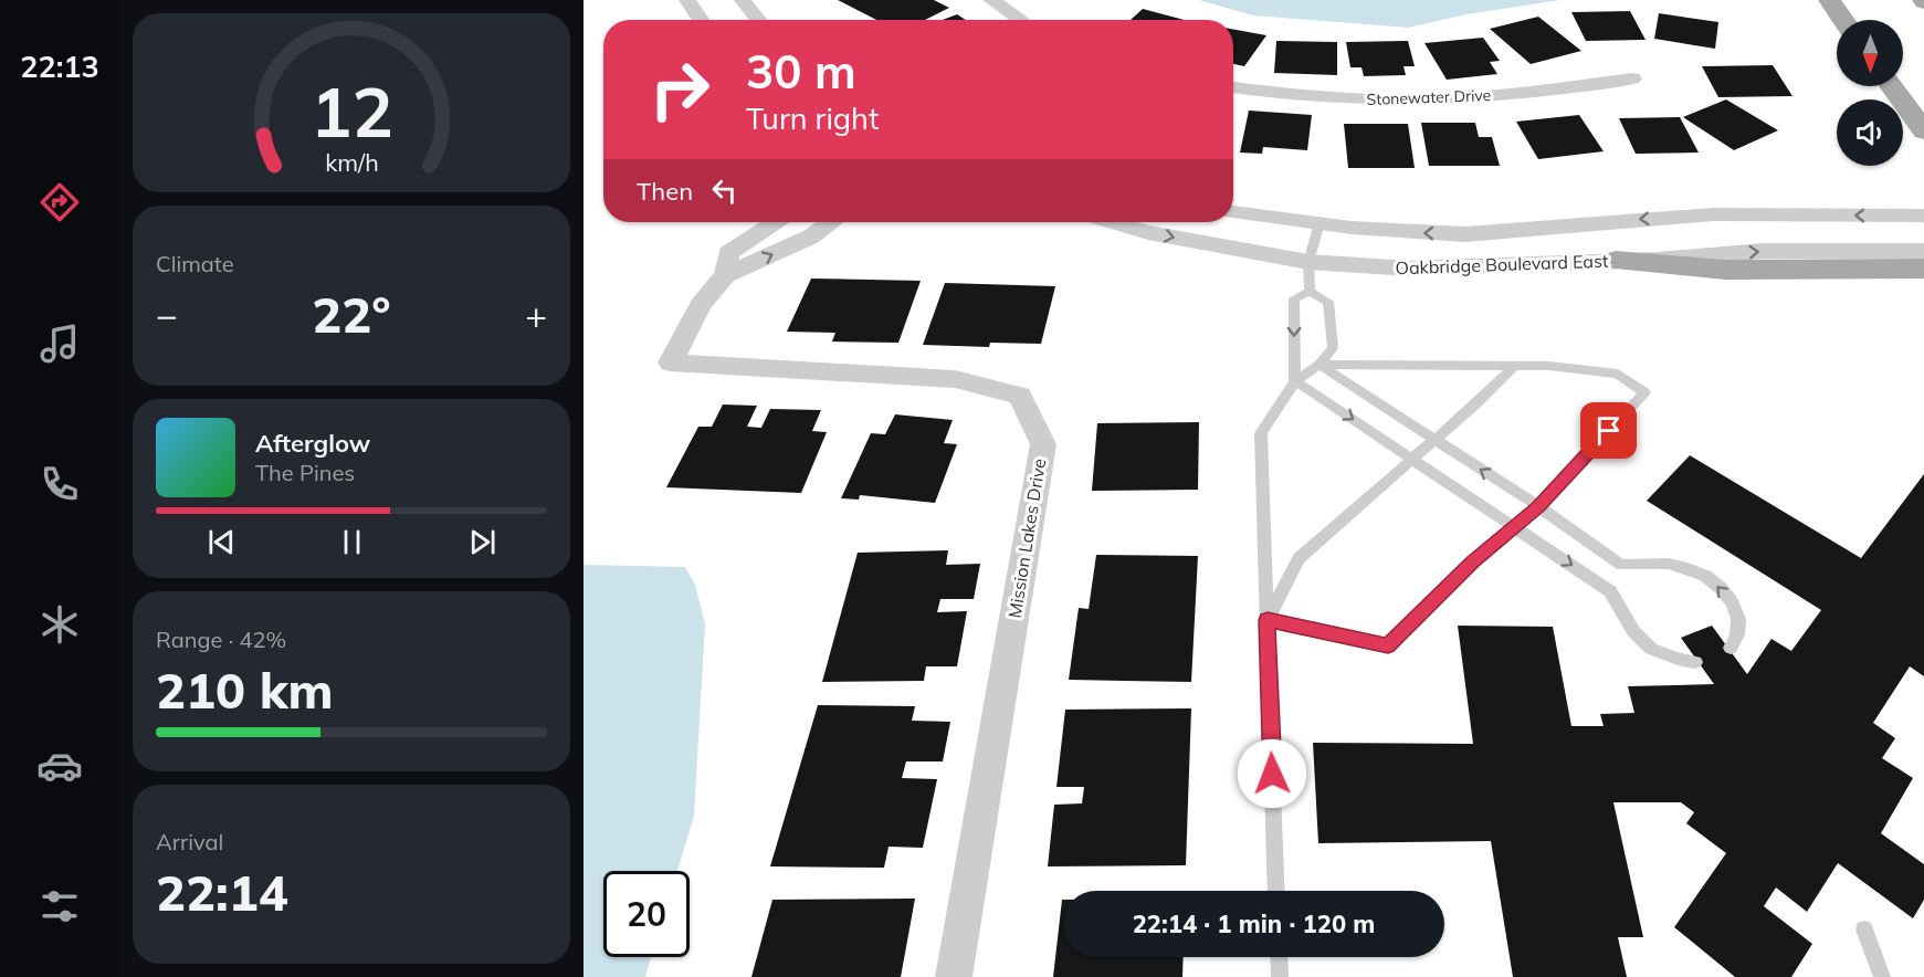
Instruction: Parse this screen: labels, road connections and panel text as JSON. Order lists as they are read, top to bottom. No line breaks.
{"streets":{"street":["Stonewater Drive","Oakbridge Boulevard East","Mission Lakes Drive"]},"north":"bottom","page":{"tabs":"22:13","turn":["30 m","Turn right"],"then":"Then","tile":["Climate",["Range · 42%","210 km"],["Arrival","22:14"]],"heat":["−","22°","+"],"song":["Afterglow","The Pines"],"limit":"20","trip":"22:14 · 1 min · 120 m","gauge":["12","km/h"]}}
